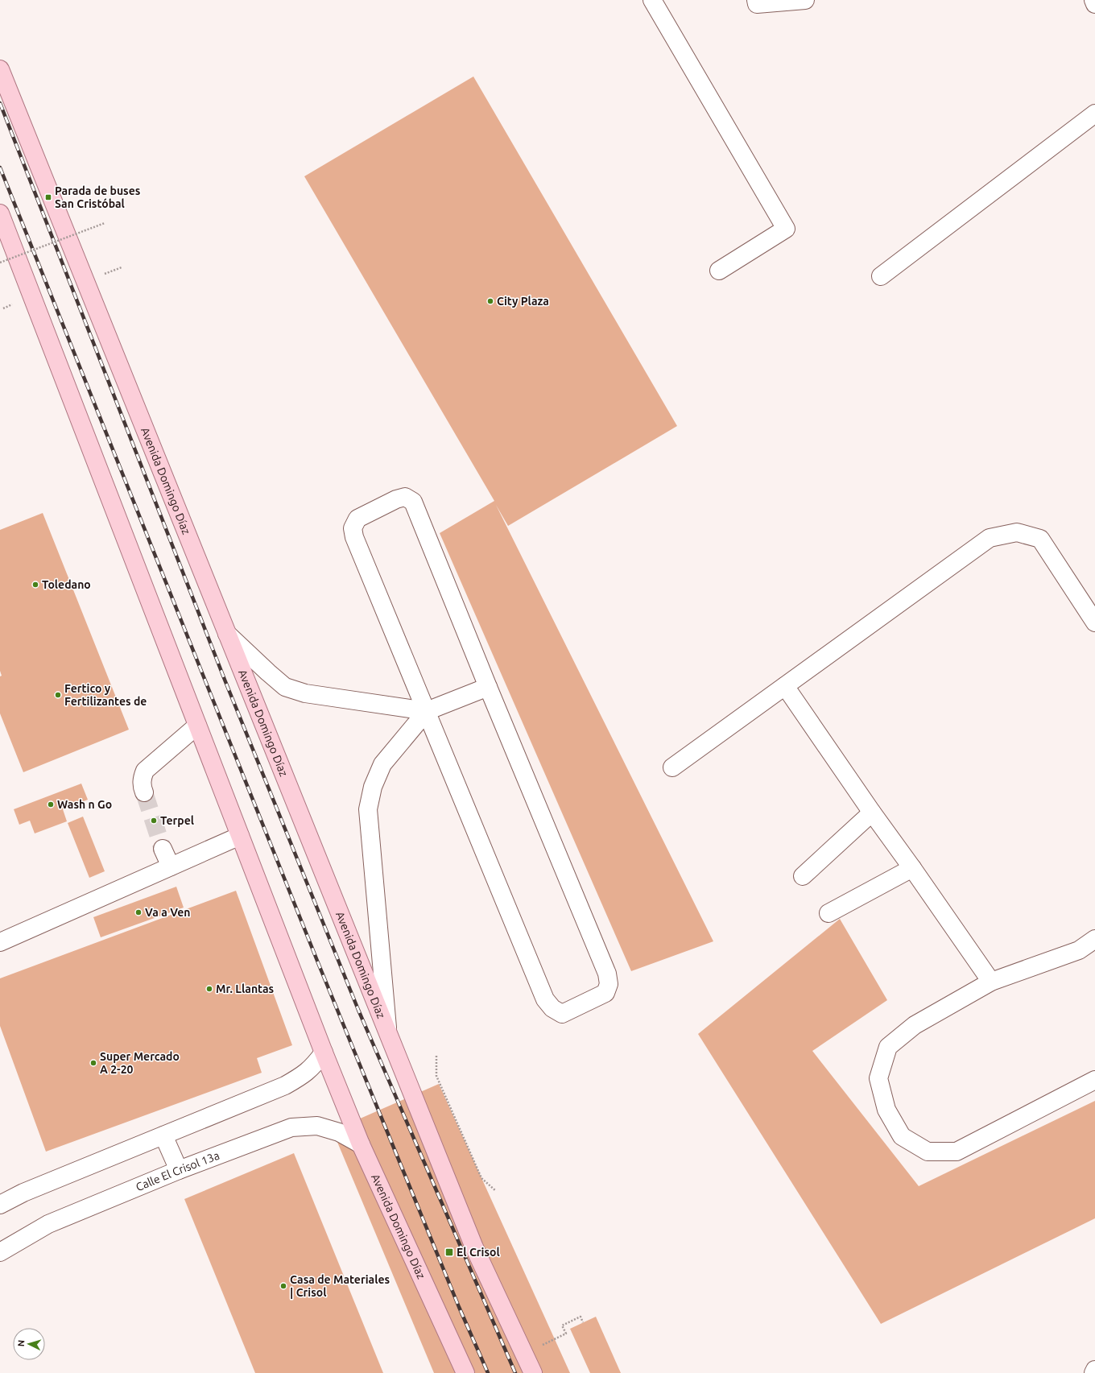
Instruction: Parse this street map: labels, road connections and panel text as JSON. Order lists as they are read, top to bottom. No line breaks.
{"streets":{"main road":["Avenida Domingo Díaz"],"street":["Calle El Crisol 13a"]},"crossings":[["Avenida Domingo Díaz","Calle El Crisol 13a"]],"places":{"transit":["Parada de buses San Cristóbal","El Crisol"],"other":["City Plaza","Toledano","Fertico y Fertilizantes de","Wash n Go","Terpel","Va a Ven","Mr. Llantas","Super Mercado A 2-20","Casa de Materiales | Crisol"]},"north":"left"}
